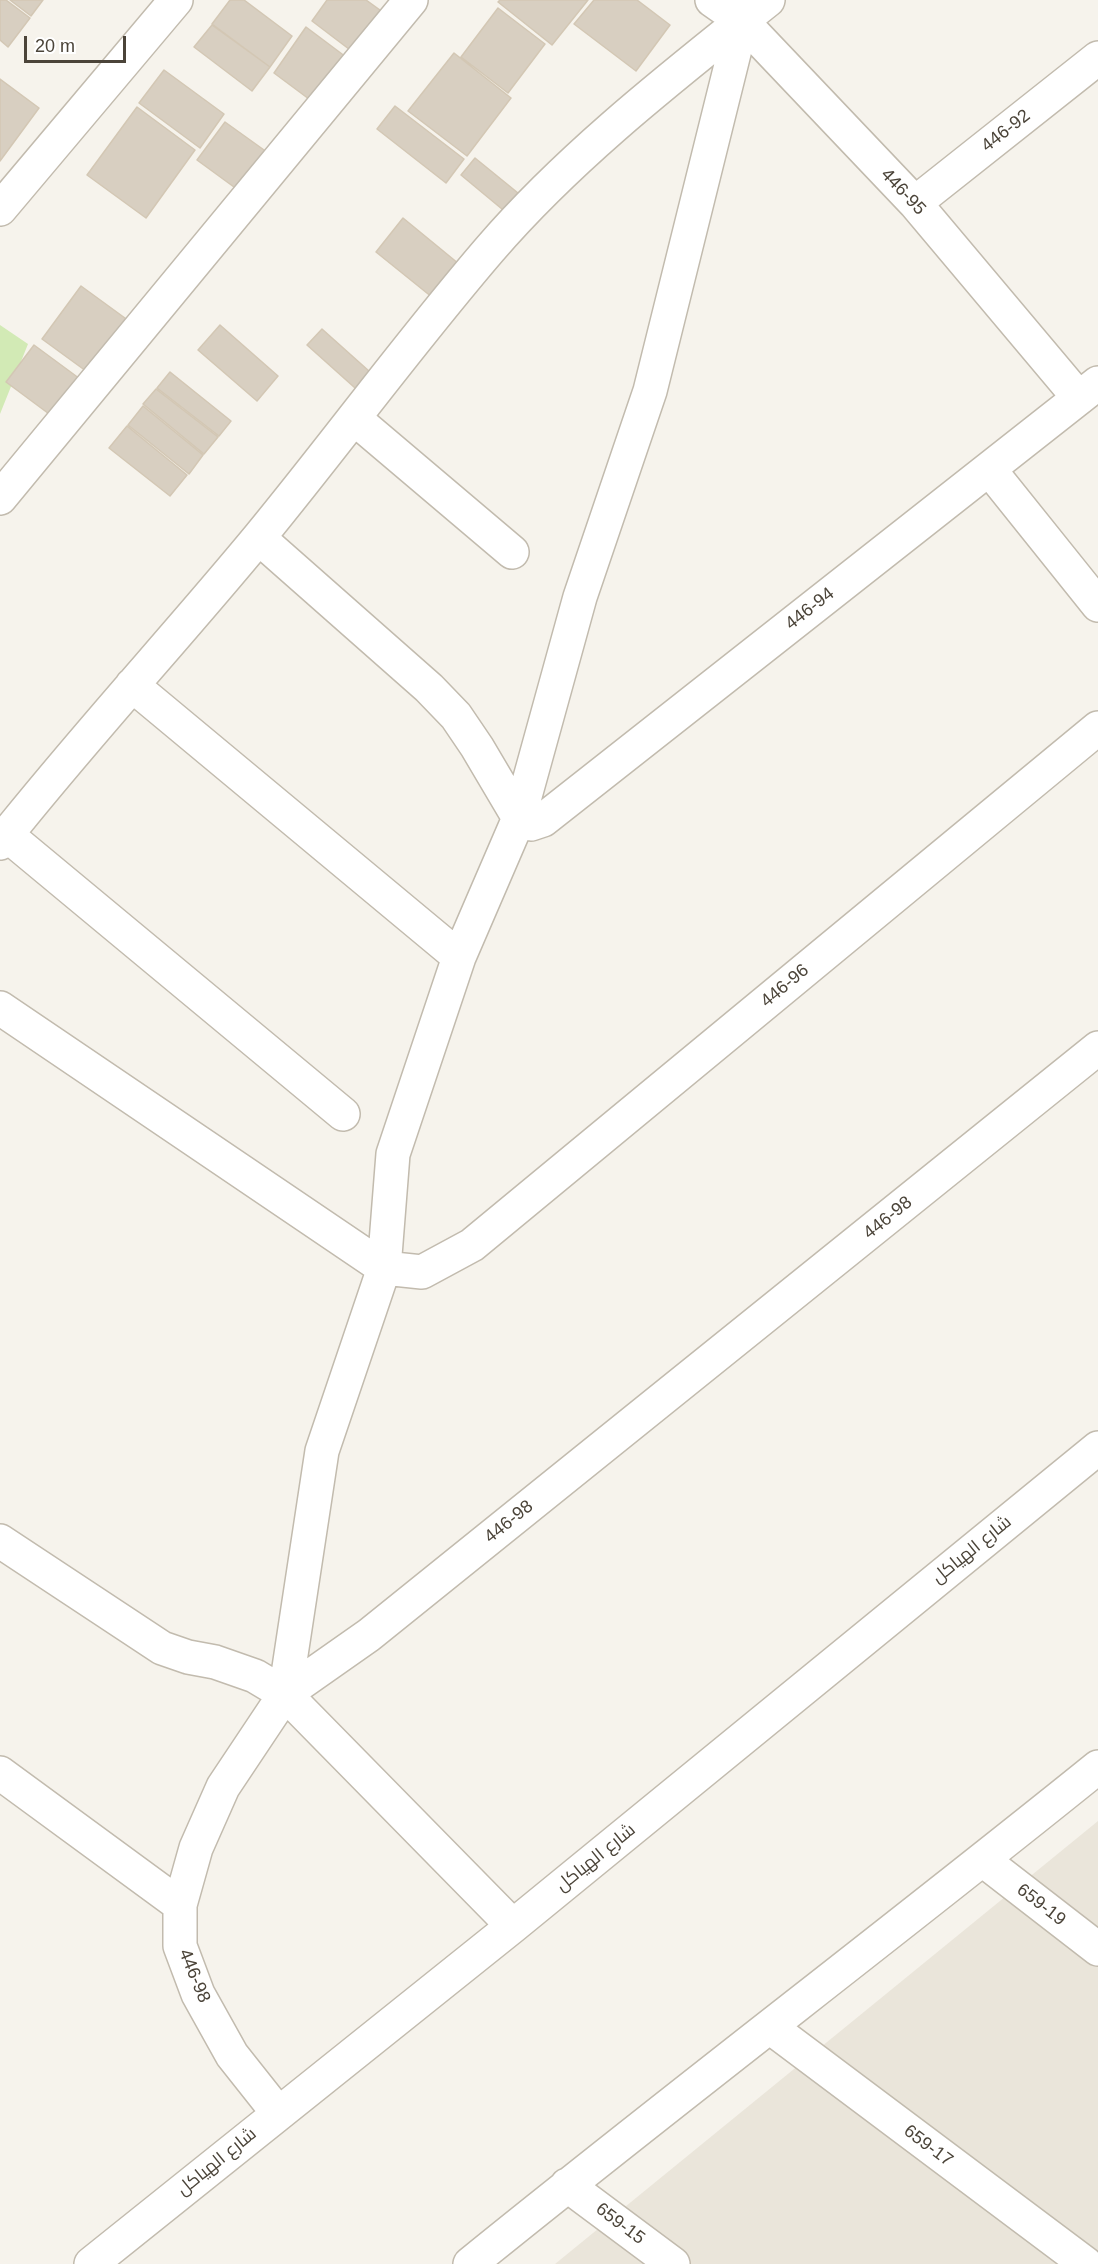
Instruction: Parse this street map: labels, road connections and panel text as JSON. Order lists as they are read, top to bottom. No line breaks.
{"streets":{"street":["446-92","446-95","446-94","446-96","446-98","شارع الهياكل","659-19","659-17","659-15"]},"crossings":[["446-92","446-95"],["446-95","446-94"],["446-98","شارع الهياكل"]],"scale_bar":"20 m"}
